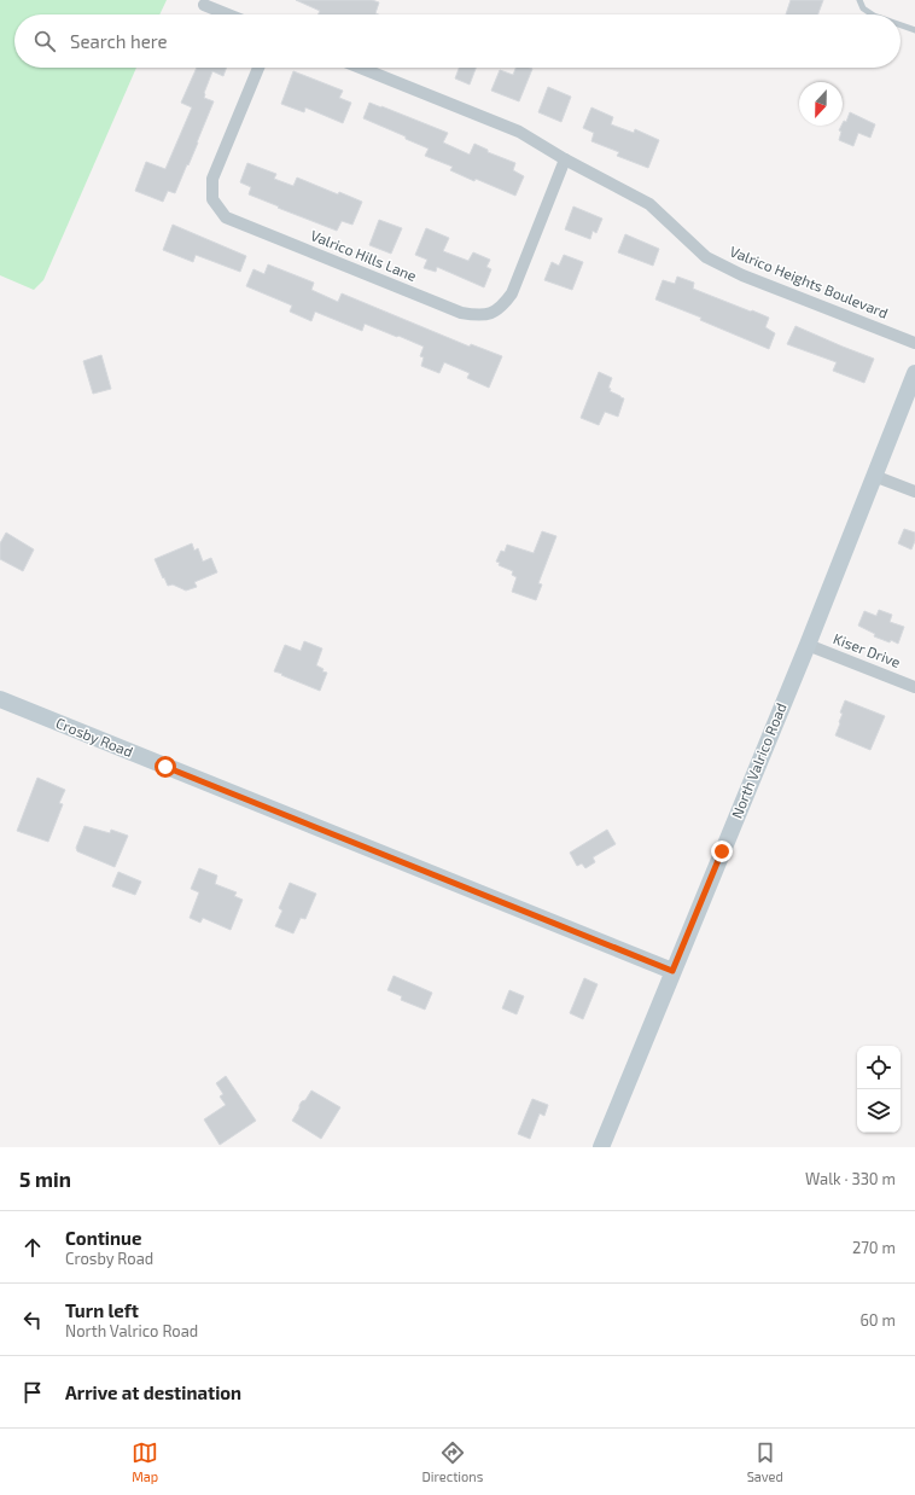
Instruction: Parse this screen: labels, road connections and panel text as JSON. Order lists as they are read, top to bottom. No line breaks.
{"streets":{"street":["Valrico Hills Lane","Valrico Heights Boulevard","Kiser Drive","Crosby Road","North Valrico Road"]},"crossings":[["Valrico Hills Lane","Valrico Heights Boulevard"],["Kiser Drive","North Valrico Road"],["Crosby Road","North Valrico Road"]],"north":"bottom","page":{"search":"Search here","heading":["5 min","Walk · 330 m"],"list":[["Continue","Crosby Road","270 m"],["Turn left","North Valrico Road","60 m"],"Arrive at destination"],"nav":["Map","Directions","Saved"]}}
